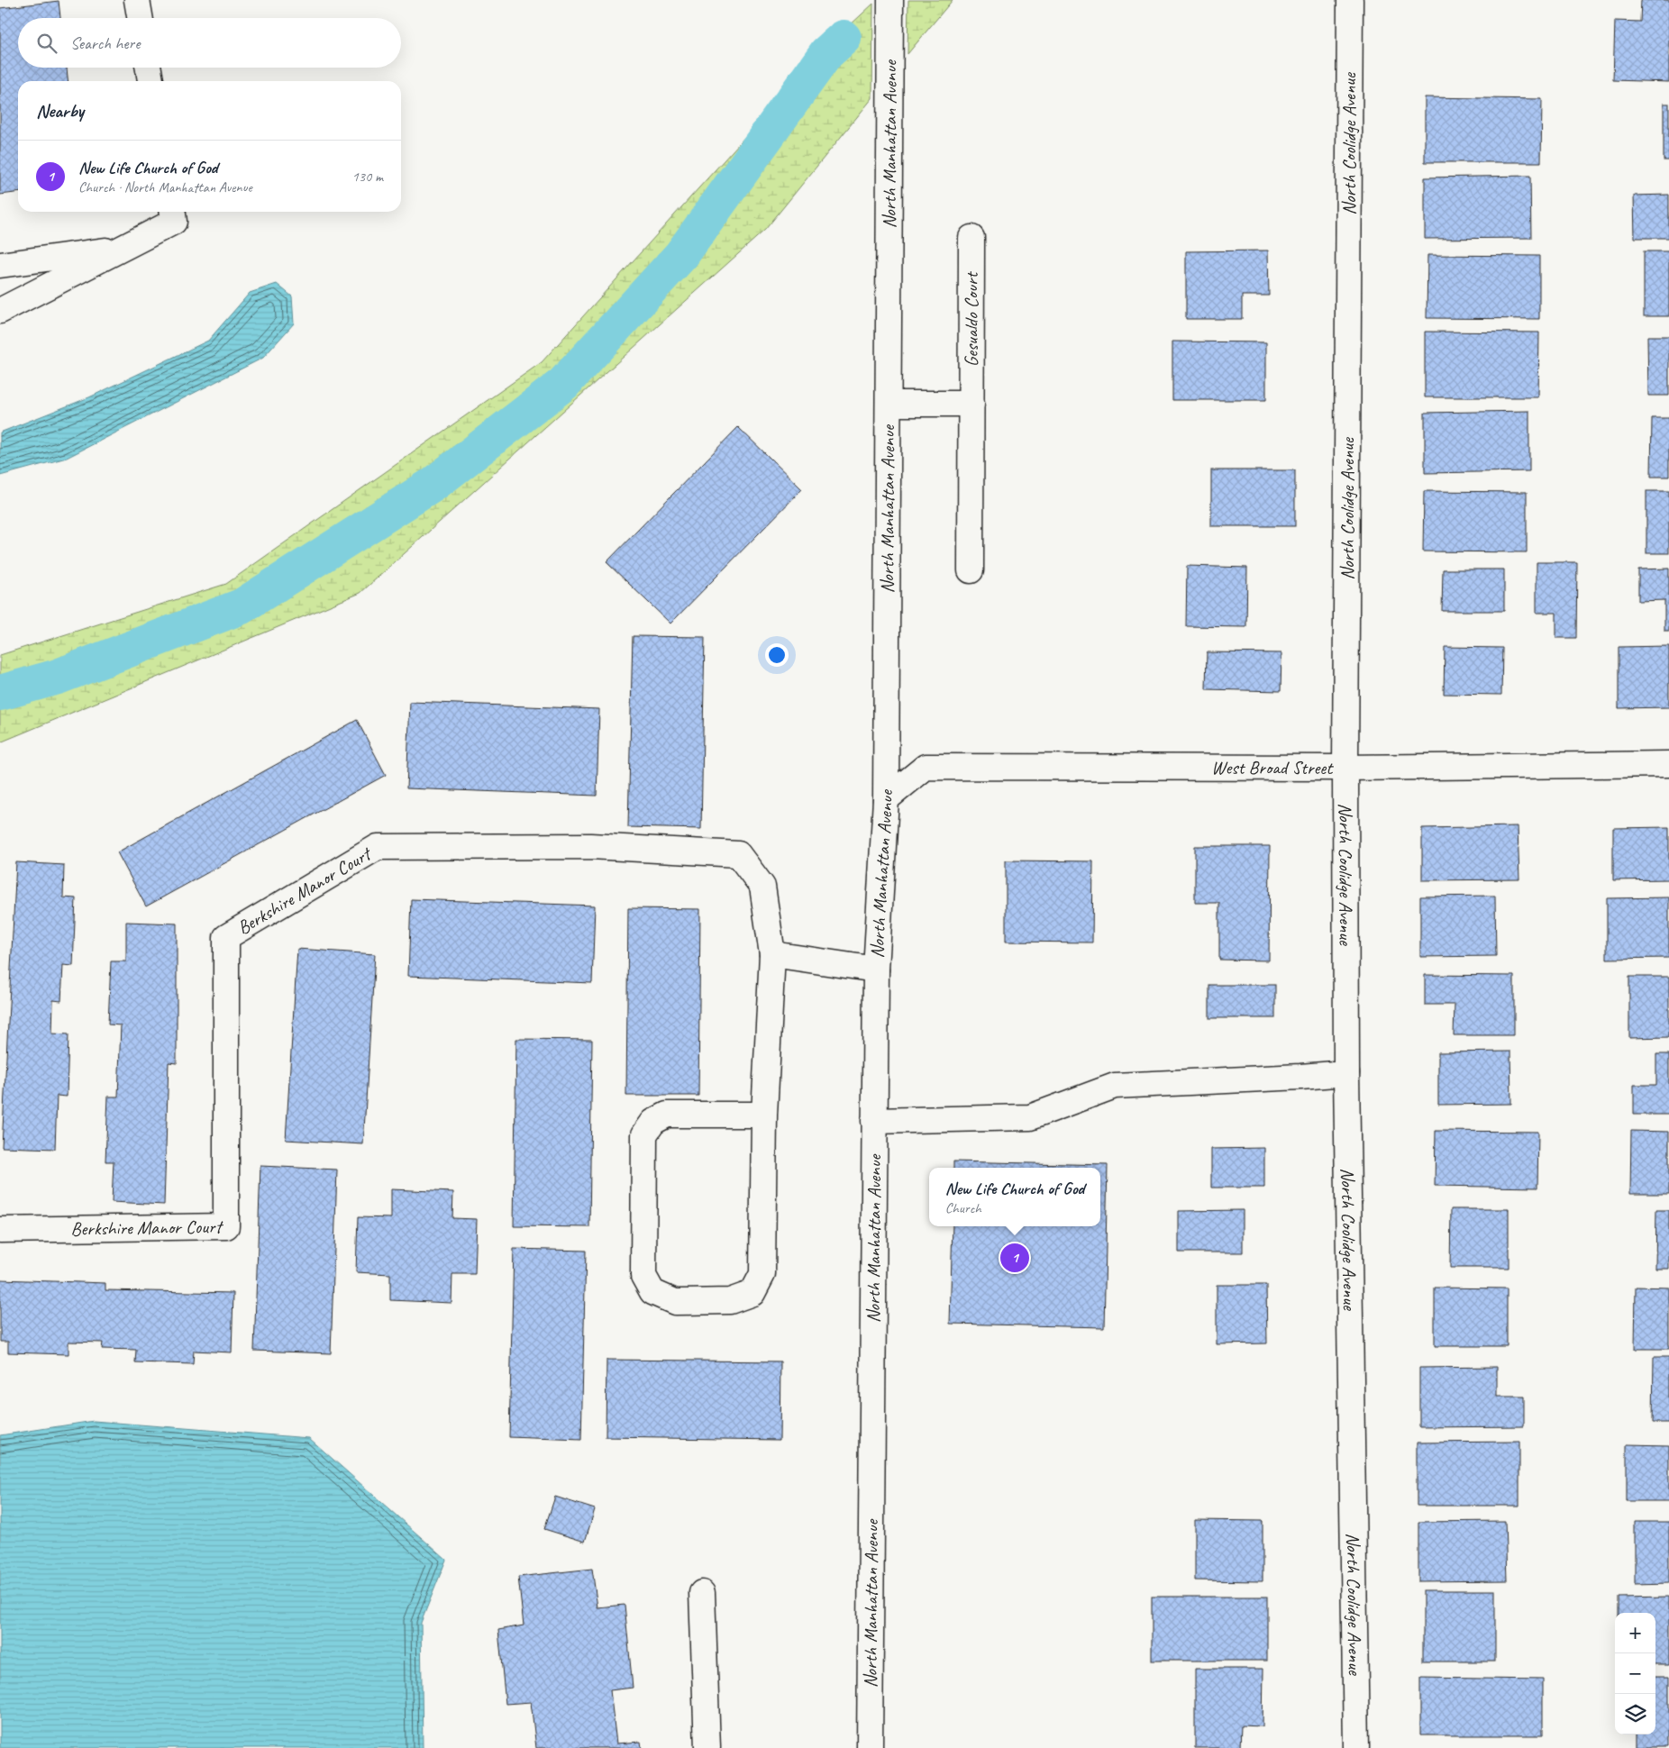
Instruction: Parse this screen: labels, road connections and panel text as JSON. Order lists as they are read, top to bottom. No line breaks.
{"streets":{"street":["North Manhattan Avenue","North Coolidge Avenue","Gesualdo Court","West Broad Street","Berkshire Manor Court"]},"crossings":[["North Manhattan Avenue","West Broad Street"],["North Coolidge Avenue","West Broad Street"]],"page":{"search":"Search here","heading":"Nearby","list":[{"mark":"1","name":"New Life Church of God","note":"Church · North Manhattan Avenue","value":"130 m"}],"popup":["New Life Church of God","Church"],"pins":"1","map_buttons":["+","−"]}}
